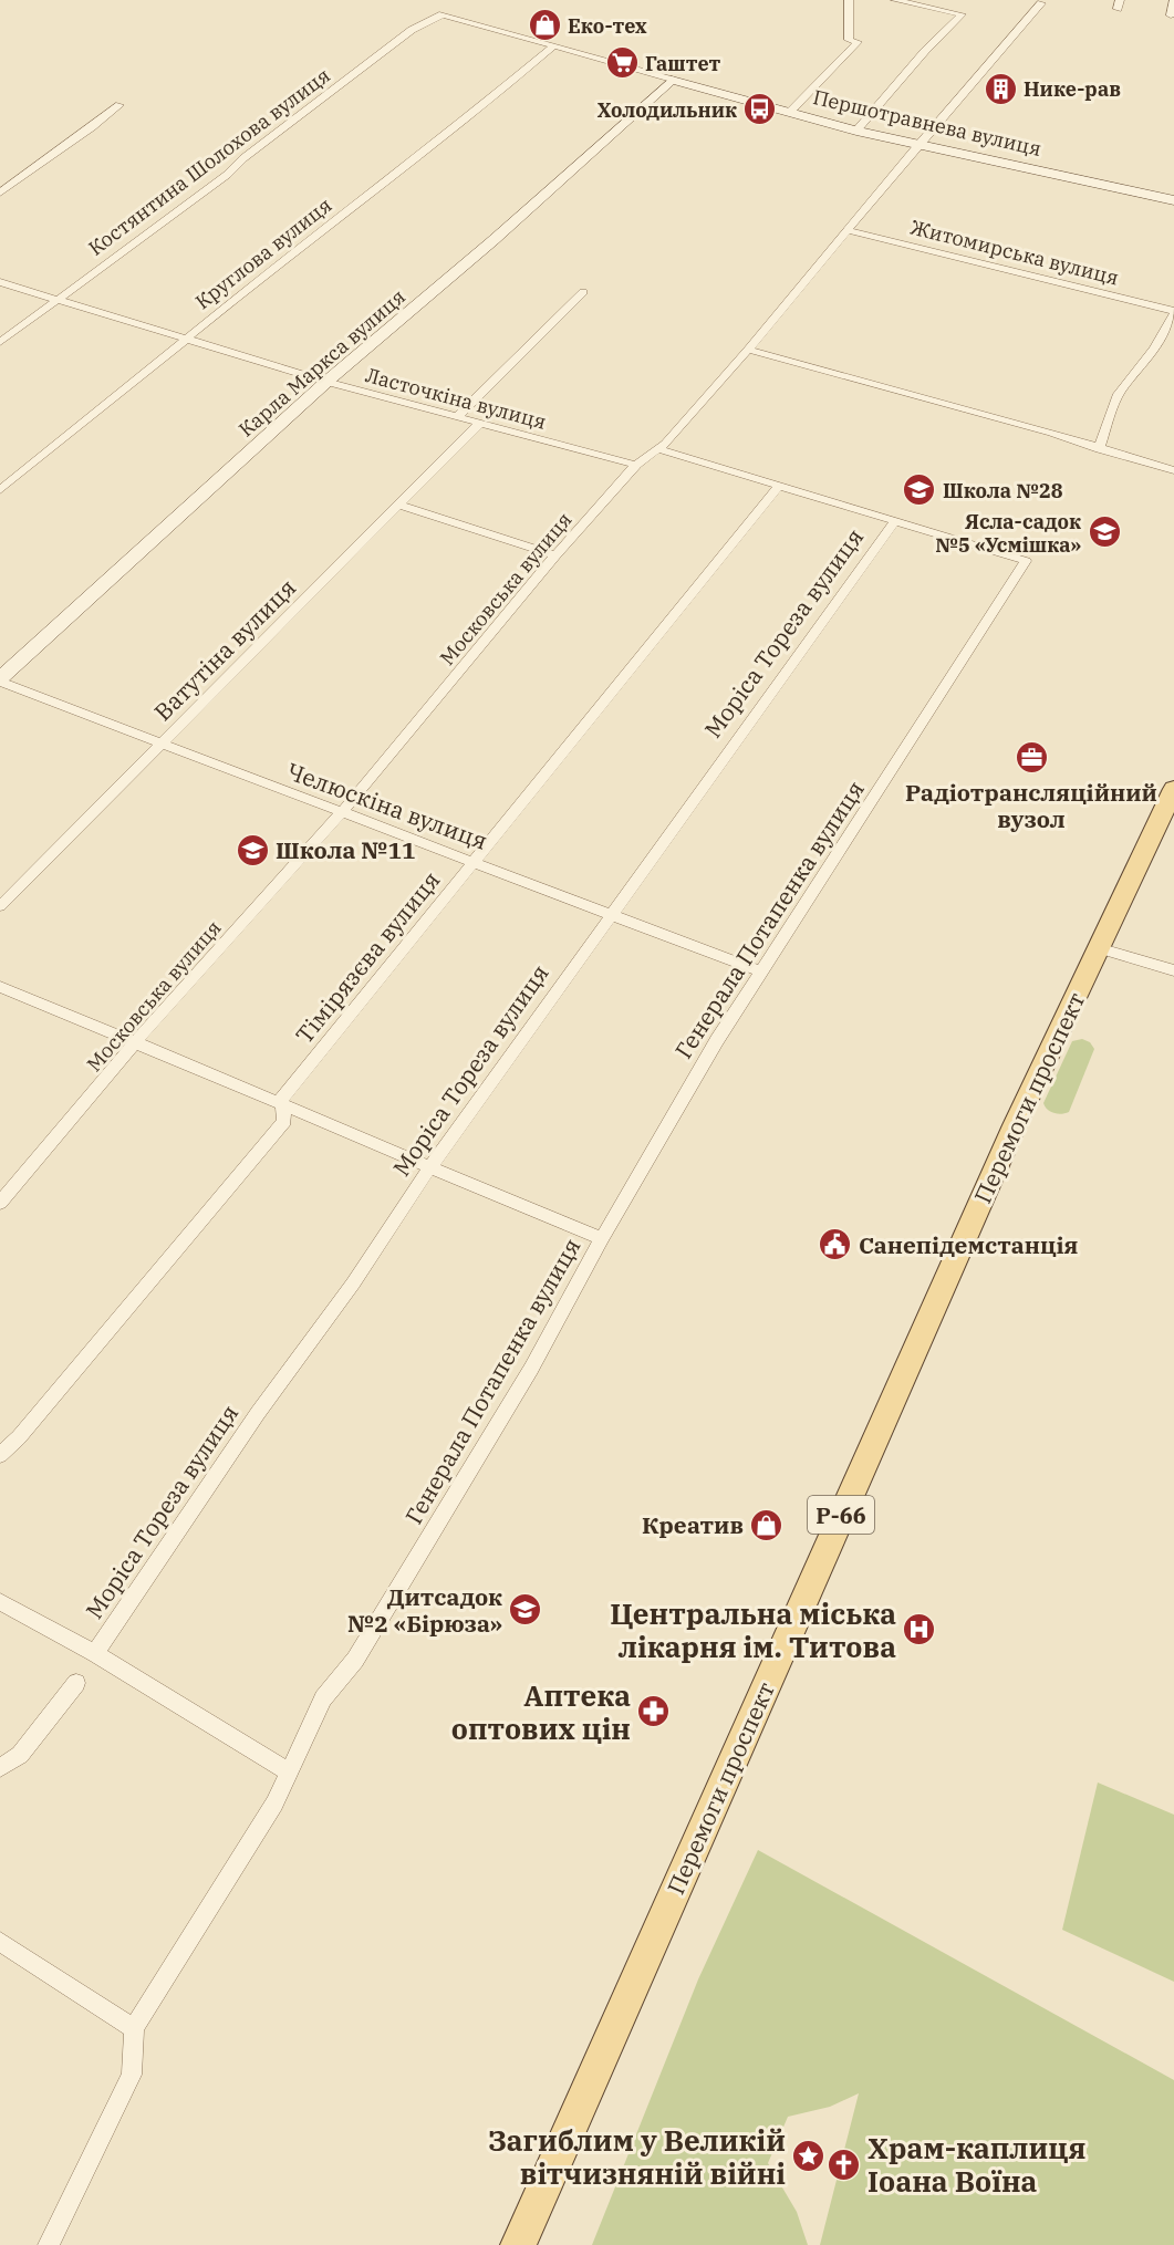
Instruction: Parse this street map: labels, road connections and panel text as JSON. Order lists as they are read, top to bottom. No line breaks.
{"streets":{"main road":["Перемоги проспект","Р-66"],"street":["Першотравнева вулиця","Костянтина Шолохова вулиця","Житомирська вулиця","Круглова вулиця","Карла Маркса вулиця","Ласточкіна вулиця","Московська вулиця","Моріса Тореза вулиця","Ватутіна вулиця","Челюскіна вулиця","Генерала Потапенка вулиця","Тімірязєва вулиця"]},"crossings":[["Першотравнева вулиця","Карла Маркса вулиця"],["Першотравнева вулиця","Московська вулиця"],["Костянтина Шолохова вулиця","Круглова вулиця"],["Костянтина Шолохова вулиця","Ласточкіна вулиця"],["Житомирська вулиця","Московська вулиця"],["Круглова вулиця","Ласточкіна вулиця"],["Карла Маркса вулиця","Ласточкіна вулиця"],["Карла Маркса вулиця","Челюскіна вулиця"],["Ласточкіна вулиця","Московська вулиця"],["Ласточкіна вулиця","Ватутіна вулиця"],["Московська вулиця","Челюскіна вулиця"],["Моріса Тореза вулиця","Челюскіна вулиця"],["Моріса Тореза вулиця","Генерала Потапенка вулиця"],["Ватутіна вулиця","Челюскіна вулиця"],["Челюскіна вулиця","Генерала Потапенка вулиця"],["Челюскіна вулиця","Тімірязєва вулиця"]],"places":{"shop":["Еко-тех","Креатив"],"supermarket":["Гаштет"],"building":["Нике-рав"],"bus stop":["Холодильник"],"school or university":["Школа №28","Ясла-садок №5 «Усмішка»","Школа №11","Дитсадок №2 «Бірюза»"],"office":["Радіотрансляційний вузол"],"public building":["Санепідемстанція"],"hospital":["Центральна міська лікарня ім. Титова"],"pharmacy":["Аптека оптових цін"],"place":["Загиблим у Великій вітчизняній війні"],"church":["Храм-каплиця Іоана Воїна"]}}
